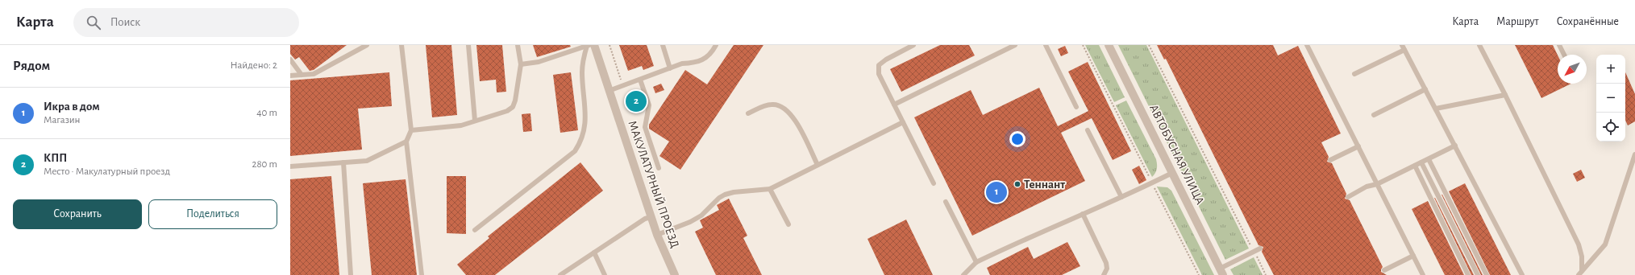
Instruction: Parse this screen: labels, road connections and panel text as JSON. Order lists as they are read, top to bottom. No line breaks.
{"streets":{"street":["АВТОБУСНАЯ УЛИЦА","МАКУЛАТУРНЫЙ ПРОЕЗД"]},"places":["Теннант"],"north":"bottom left","page":{"header":"Карта","search":"Поиск","nav":["Карта","Маршрут","Сохранённые"],"heading":["Рядом","Найдено: 2"],"map_buttons":["+","−"],"list":[{"mark":"1","name":"Икра в дом","note":"Магазин","value":"40 m"},{"mark":"2","name":"КПП","note":"Место · Макулатурный проезд","value":"280 m"}],"pins":["2","1"],"buttons":["Сохранить","Поделиться"]}}
